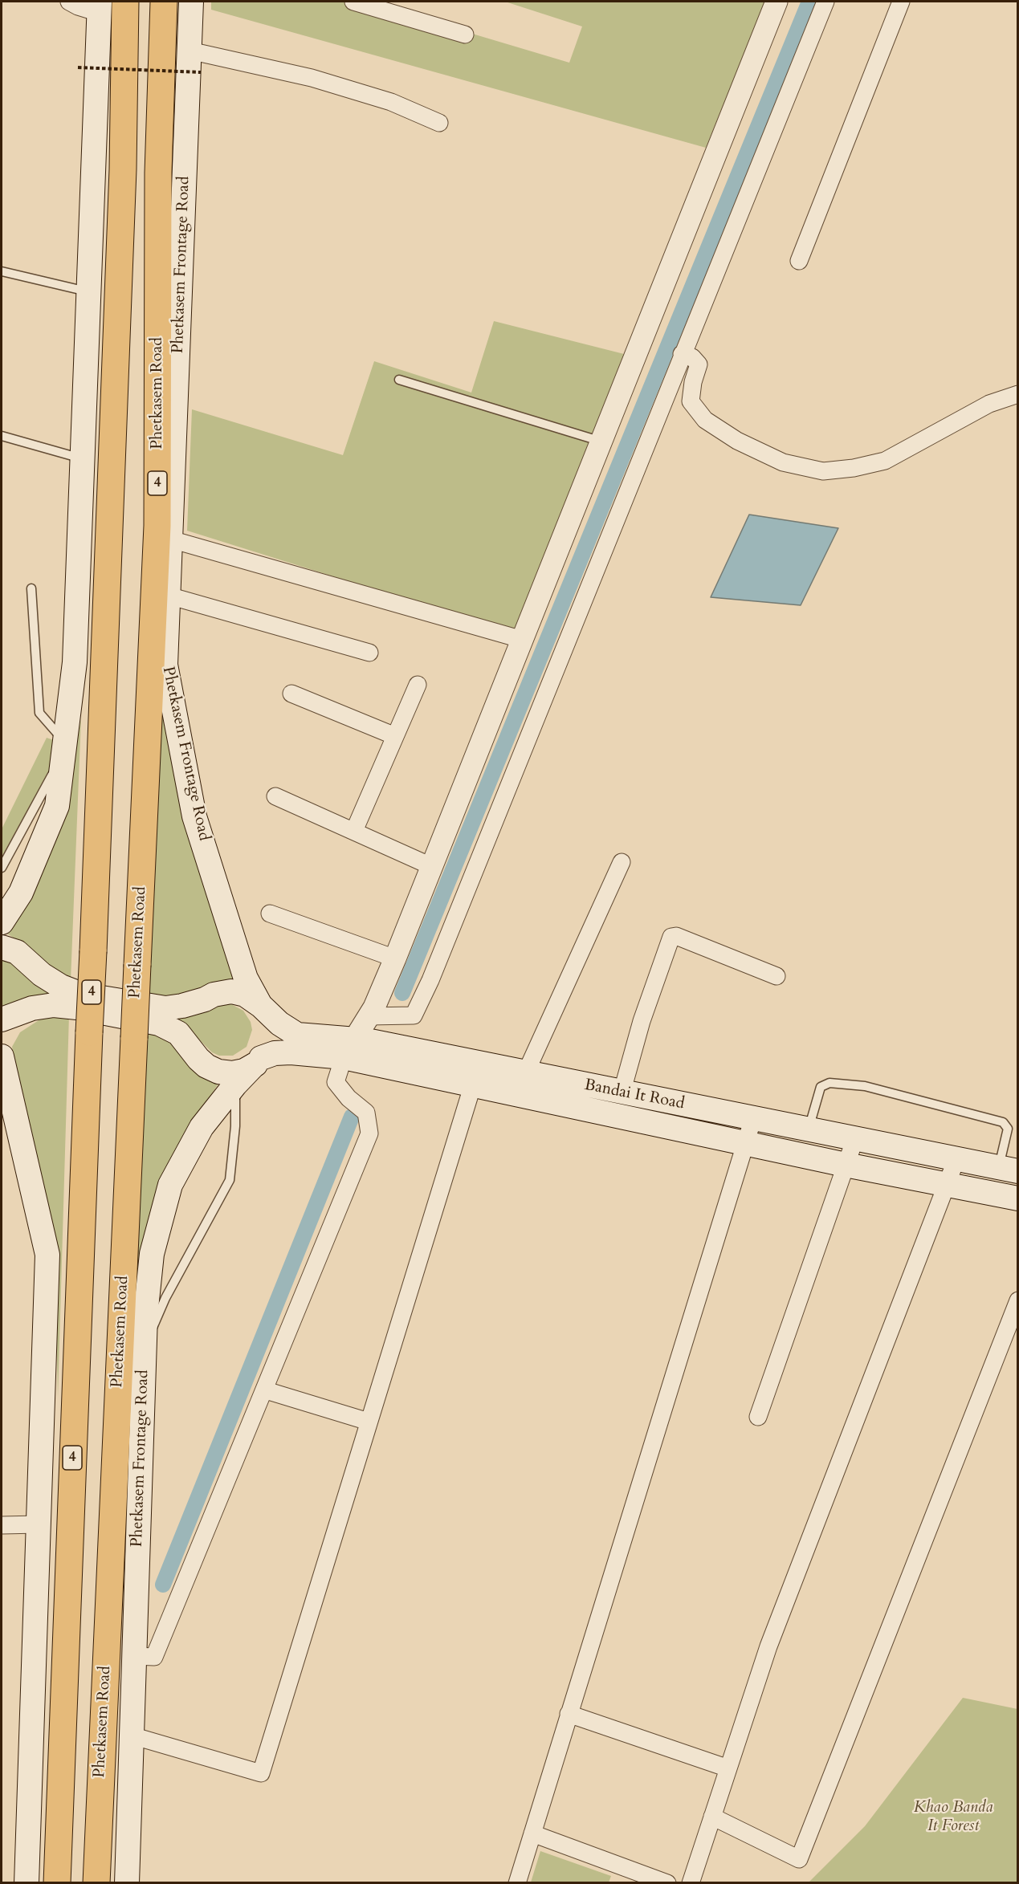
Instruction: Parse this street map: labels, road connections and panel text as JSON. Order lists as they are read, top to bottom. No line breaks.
{"streets":{"highway":["Phetkasem Road","4"],"main road":["Phetkasem Frontage Road","Bandai It Road"]},"crossings":[["Phetkasem Frontage Road","Bandai It Road"]],"parks":["Khao Banda It Forest"]}
